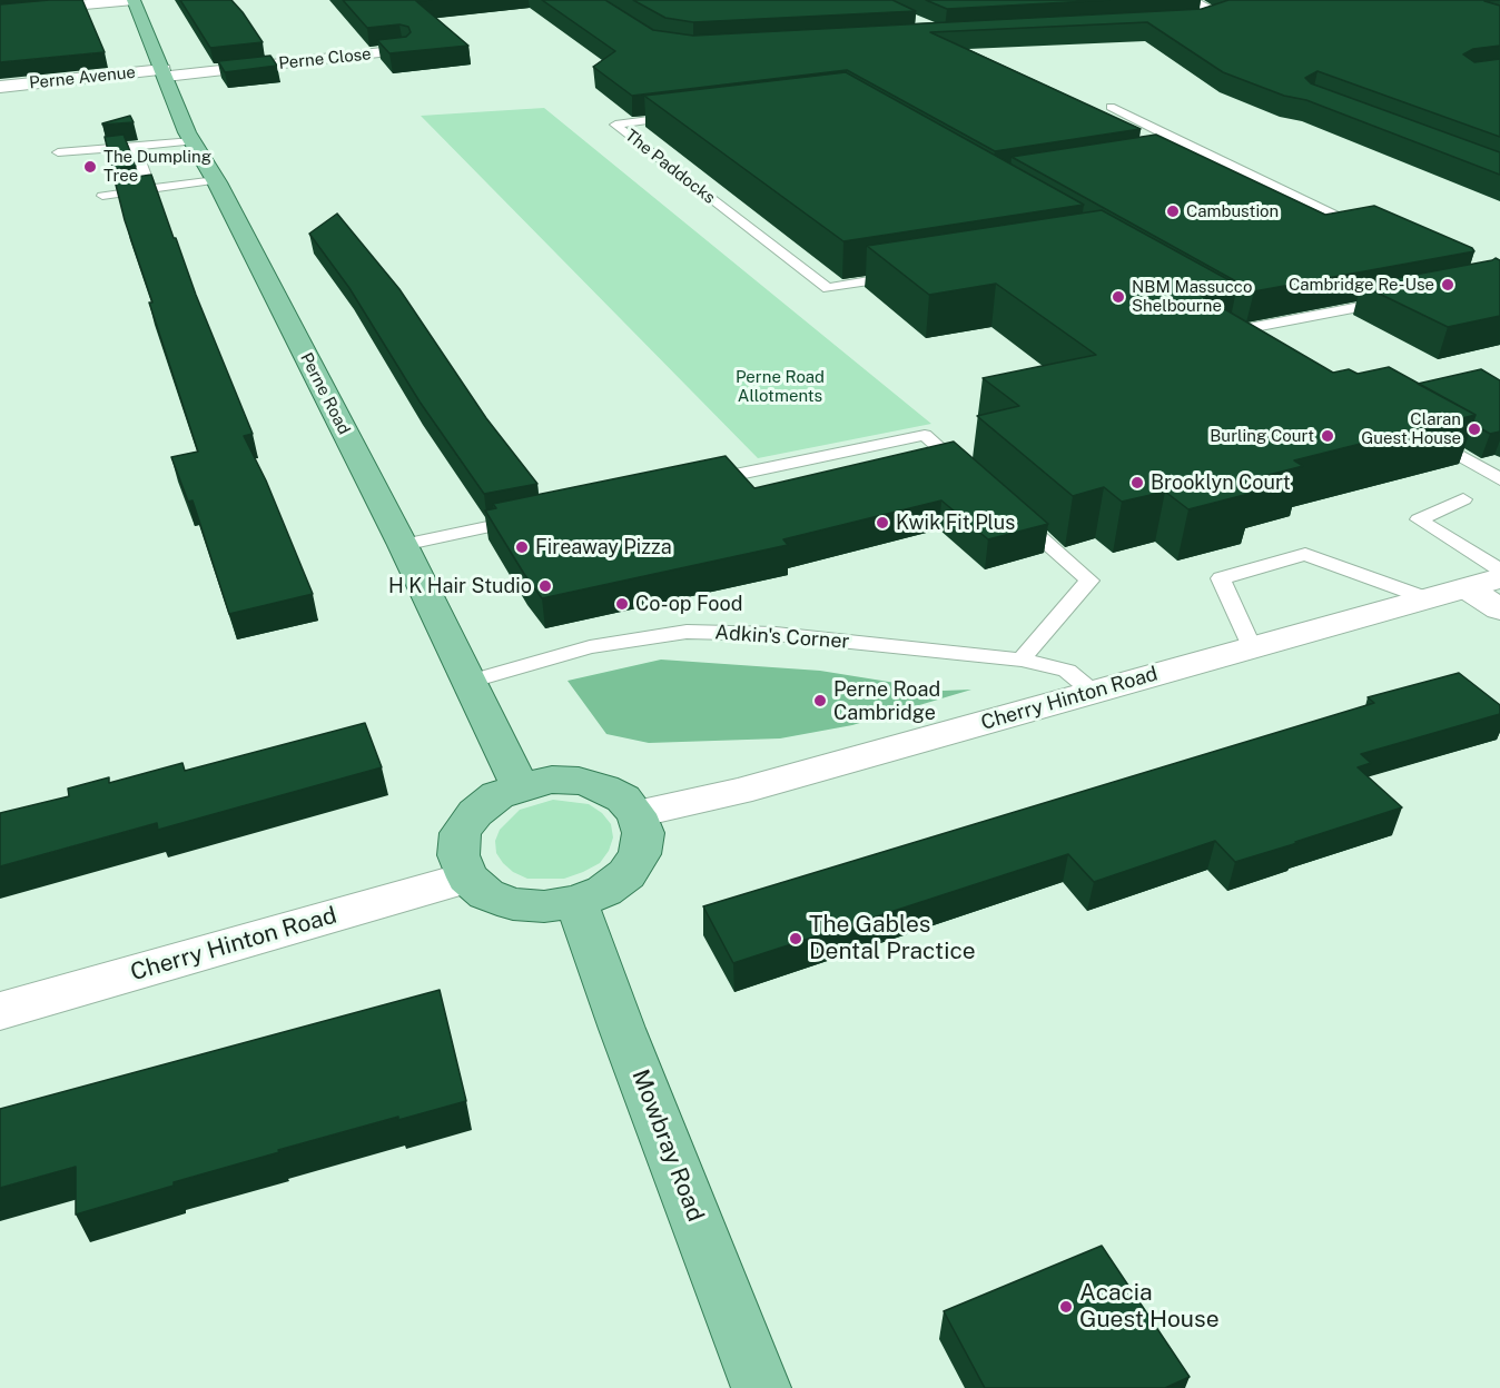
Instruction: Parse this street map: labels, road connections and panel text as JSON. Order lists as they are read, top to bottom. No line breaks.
{"streets":{"main road":["Perne Road","Mowbray Road"],"street":["Perne Close","Perne Avenue","Cherry Hinton Road"],"lane":["The Paddocks","Adkin's Corner"]},"crossings":[["Perne Close","Perne Avenue"],["Perne Close","Perne Road"],["Perne Avenue","Perne Road"],["Perne Road","Adkin's Corner"],["Perne Road","Cherry Hinton Road"],["Perne Road","Mowbray Road"],["Adkin's Corner","Cherry Hinton Road"],["Cherry Hinton Road","Mowbray Road"]],"parks":["Perne Road Allotments"],"places":["The Dumpling Tree","Cambustion","Cambridge Re-Use","NBM Massucco Shelbourne","Claran Guest House","Burling Court","Brooklyn Court","Kwik Fit Plus","Fireaway Pizza","H K Hair Studio","Co-op Food","Perne Road Cambridge","The Gables Dental Practice","Acacia Guest House"]}
